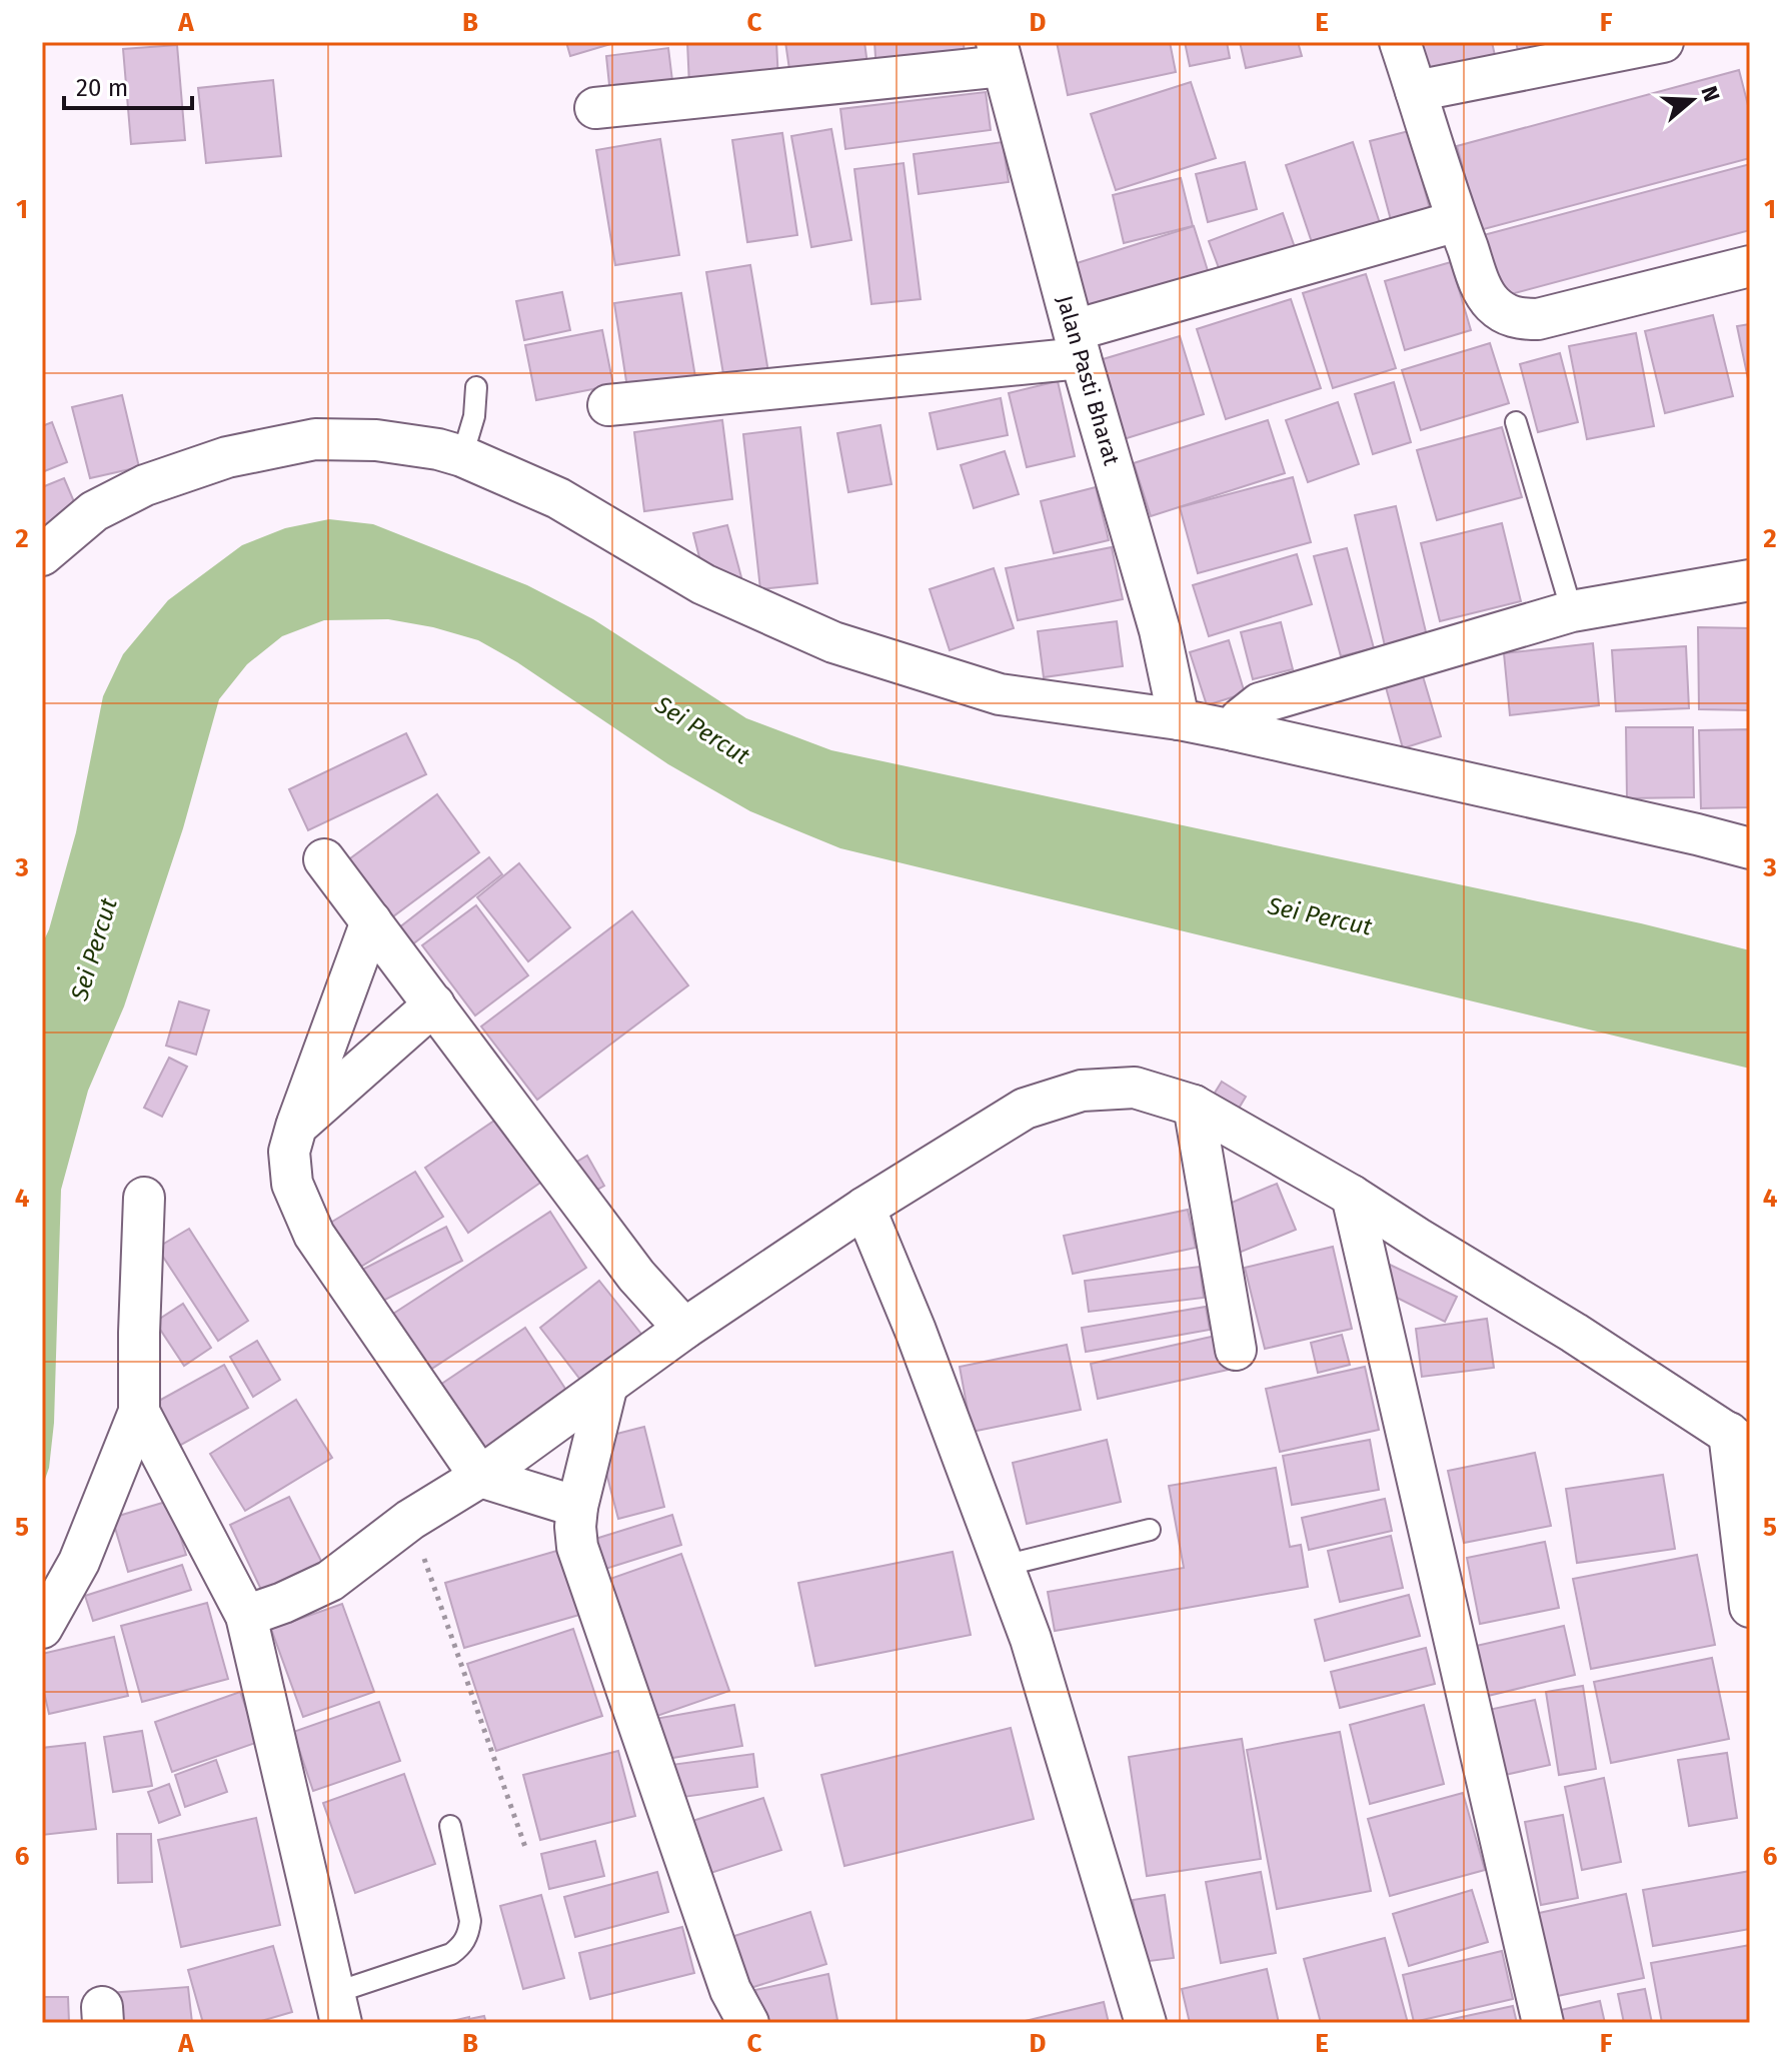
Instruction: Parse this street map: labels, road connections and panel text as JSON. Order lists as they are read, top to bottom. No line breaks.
{"streets":{"street":["Jalan Pasti Bharat"]},"water":["Sei Percut"],"scale_bar":"20 m","north":"right","grid":{"columns":["A","B","C","D","E","F"],"rows":["1","2","3","4","5","6"]}}
